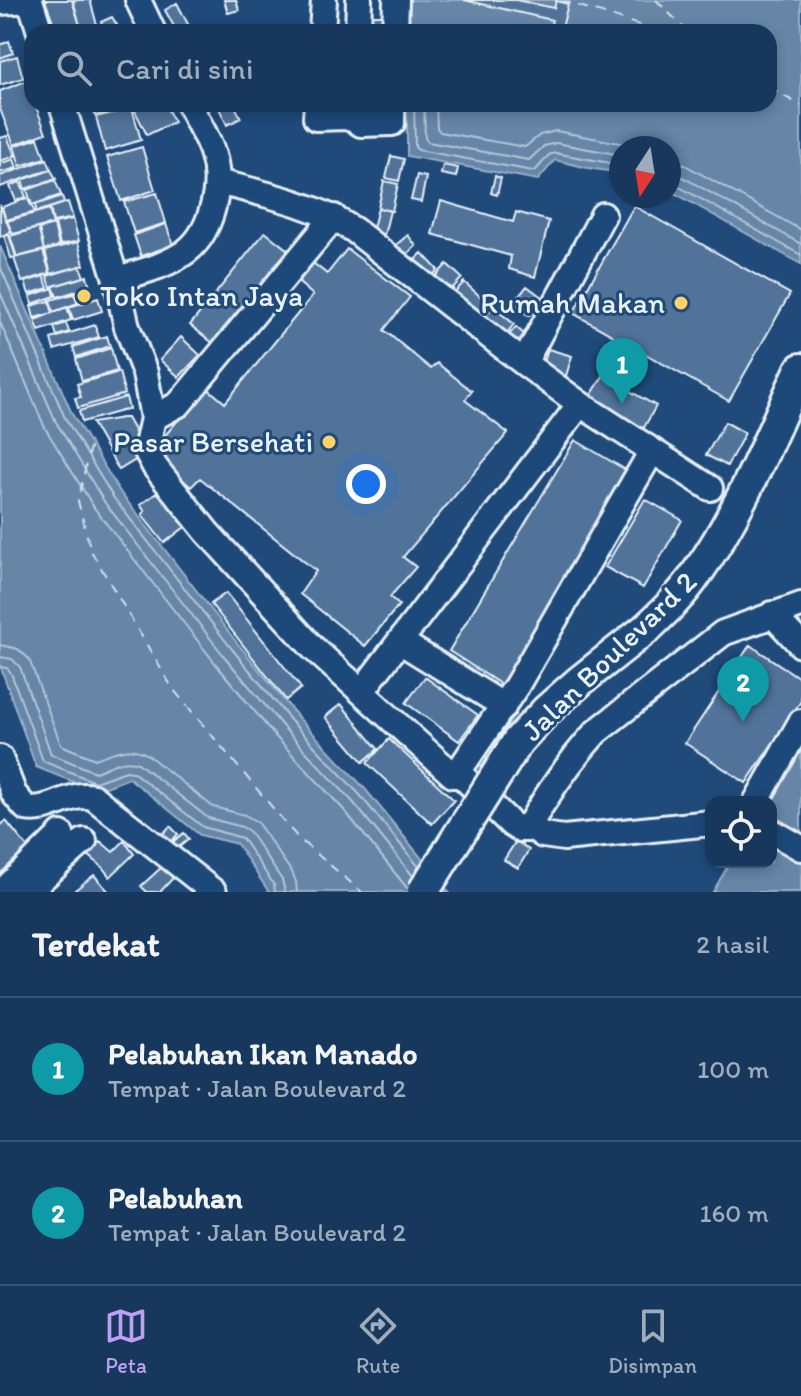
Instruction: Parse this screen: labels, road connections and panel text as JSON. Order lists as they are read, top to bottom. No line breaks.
{"streets":{"main road":["Jalan Boulevard 2"]},"places":["Toko Intan Jaya","Rumah Makan","Pasar Bersehati"],"north":"bottom","page":{"search":"Cari di sini","pins":["1","2"],"heading":["Terdekat","2 hasil"],"list":[{"mark":"1","name":"Pelabuhan Ikan Manado","note":"Tempat · Jalan Boulevard 2","value":"100 m"},{"mark":"2","name":"Pelabuhan","note":"Tempat · Jalan Boulevard 2","value":"160 m"}],"nav":["Peta","Rute","Disimpan"]}}
